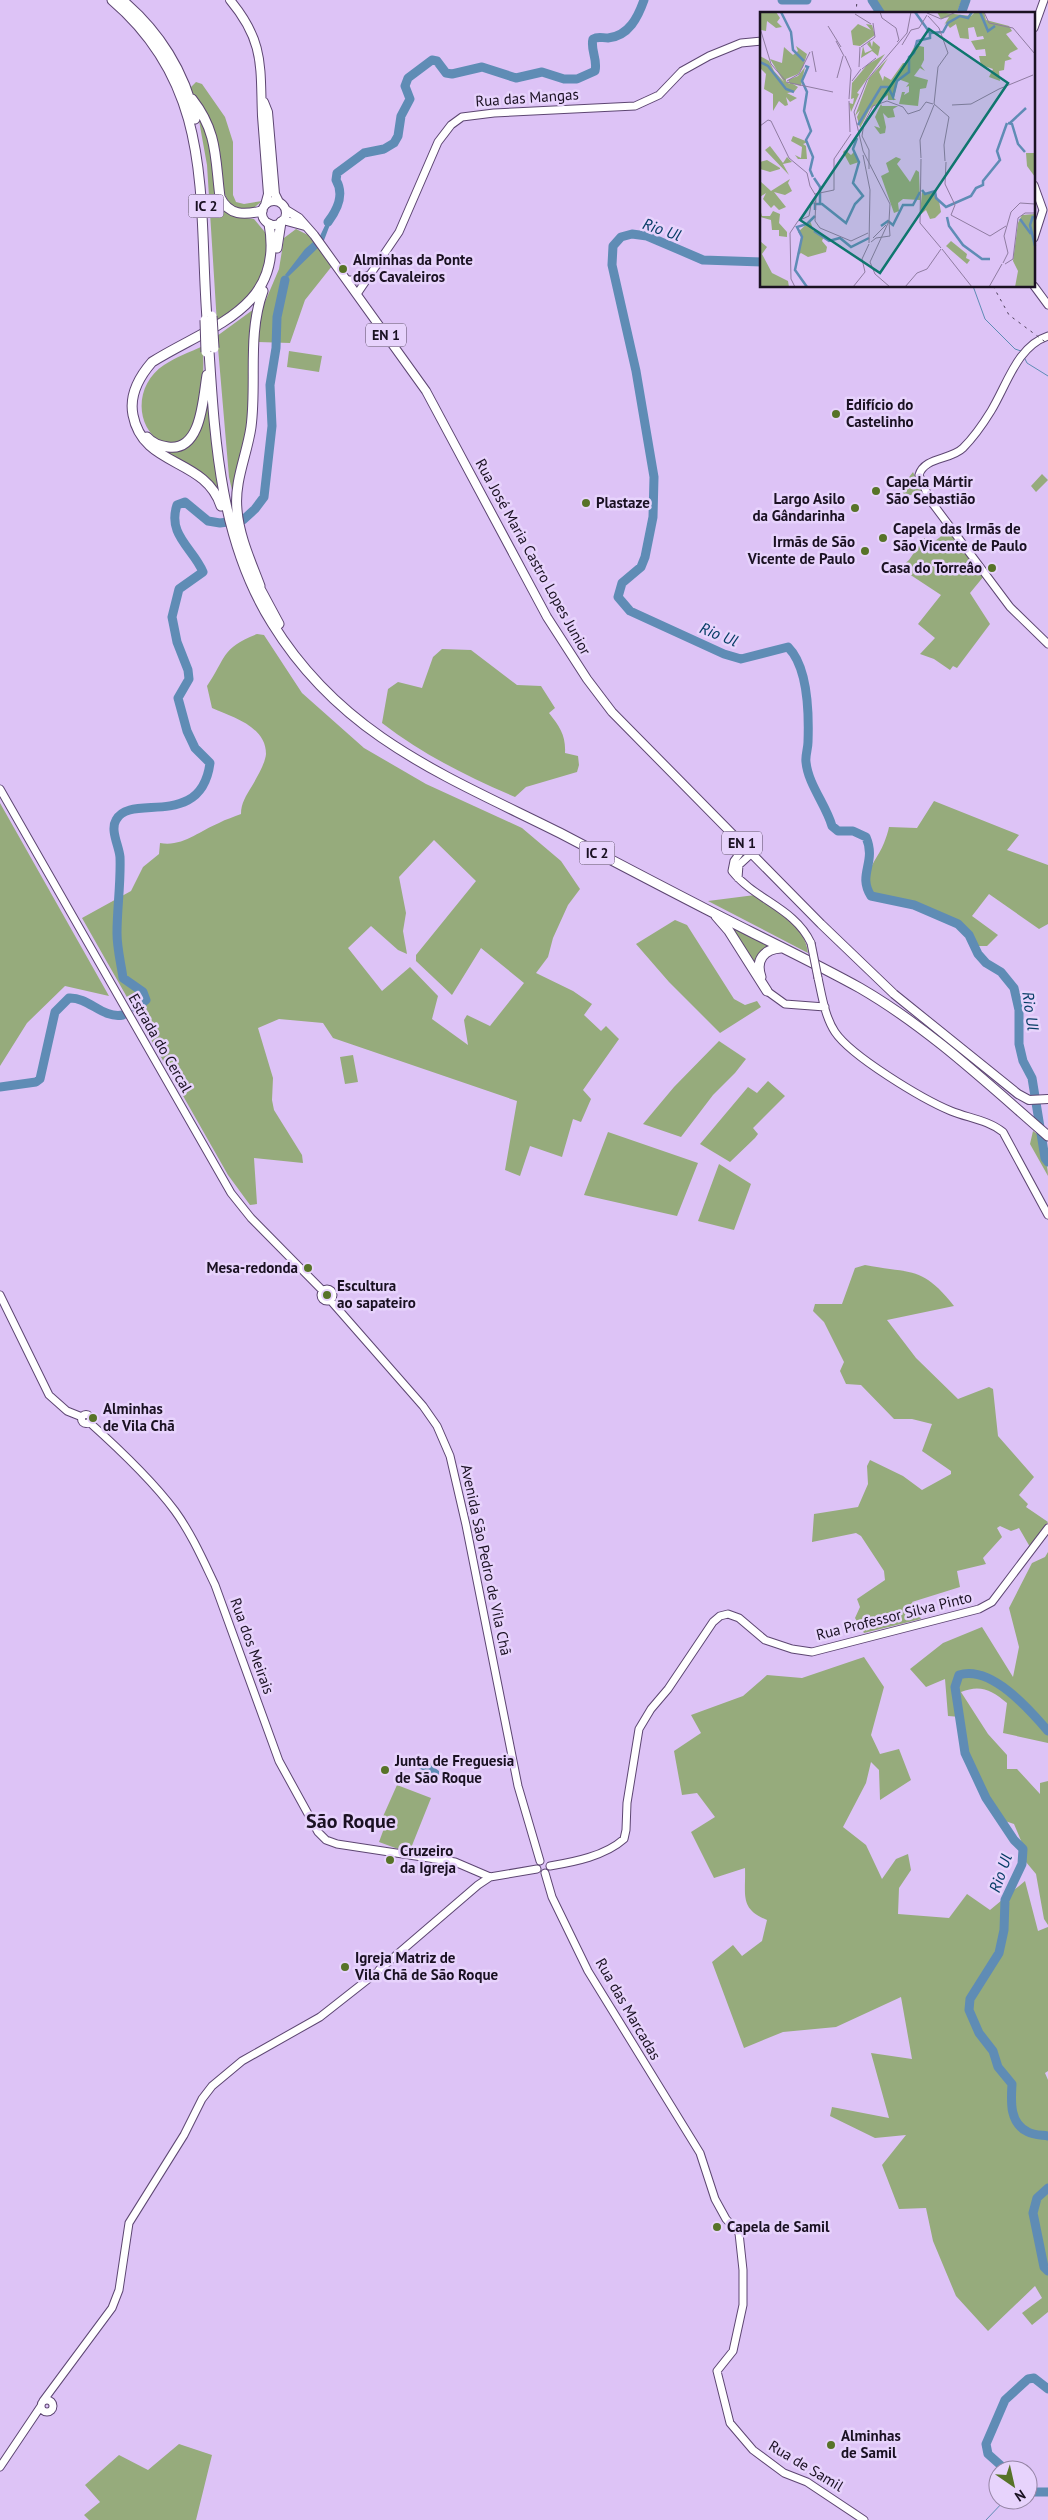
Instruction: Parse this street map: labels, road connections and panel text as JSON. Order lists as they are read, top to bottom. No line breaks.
{"streets":{"highway":["IC 2"],"main road":["EN 1","Rua José Maria Castro Lopes Junior"],"street":["Rua das Mangas","Estrada do Cercal","Avenida São Pedro de Vila Chã","Rua Professor Silva Pinto","Rua dos Meirais","Rua das Marcadas","Rua de Samil"]},"crossings":[["Rua das Mangas","EN 1"],["Rua das Mangas","Rua José Maria Castro Lopes Junior"],["EN 1","Rua José Maria Castro Lopes Junior"],["Estrada do Cercal","Avenida São Pedro de Vila Chã"],["Rua das Marcadas","Rua de Samil"]],"districts":["São Roque"],"water":["Rio Ul"],"places":["Alminhas da Ponte dos Cavaleiros","Edifício do Castelinho","Capela Mártir São Sebastião","Plastaze","Largo Asilo da Gândarinha","Capela das Irmãs de São Vicente de Paulo","Irmãs de São Vicente de Paulo","Casa do Torreâo","Mesa-redonda","Escultura ao sapateiro","Alminhas de Vila Chã","Junta de Freguesia de São Roque","Cruzeiro da Igreja","Igreja Matriz de Vila Chã de São Roque","Capela de Samil","Alminhas de Samil"],"north":"bottom right"}
